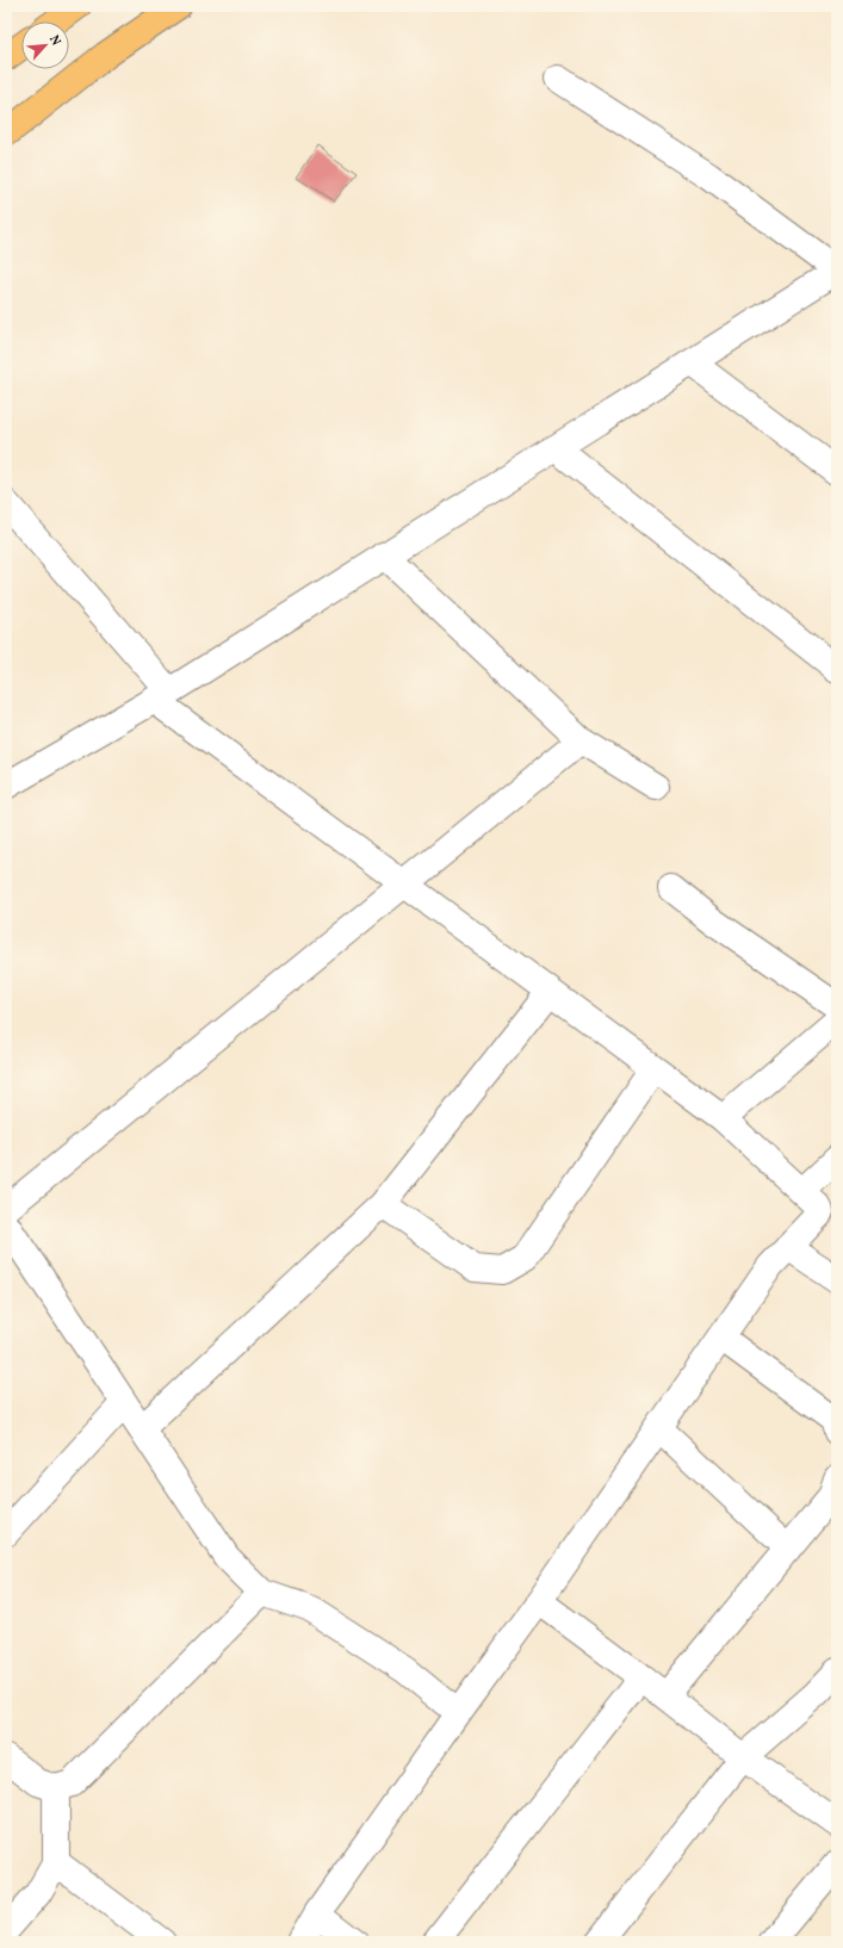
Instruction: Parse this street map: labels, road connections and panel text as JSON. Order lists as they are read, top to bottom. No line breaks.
{"north":"top right"}
